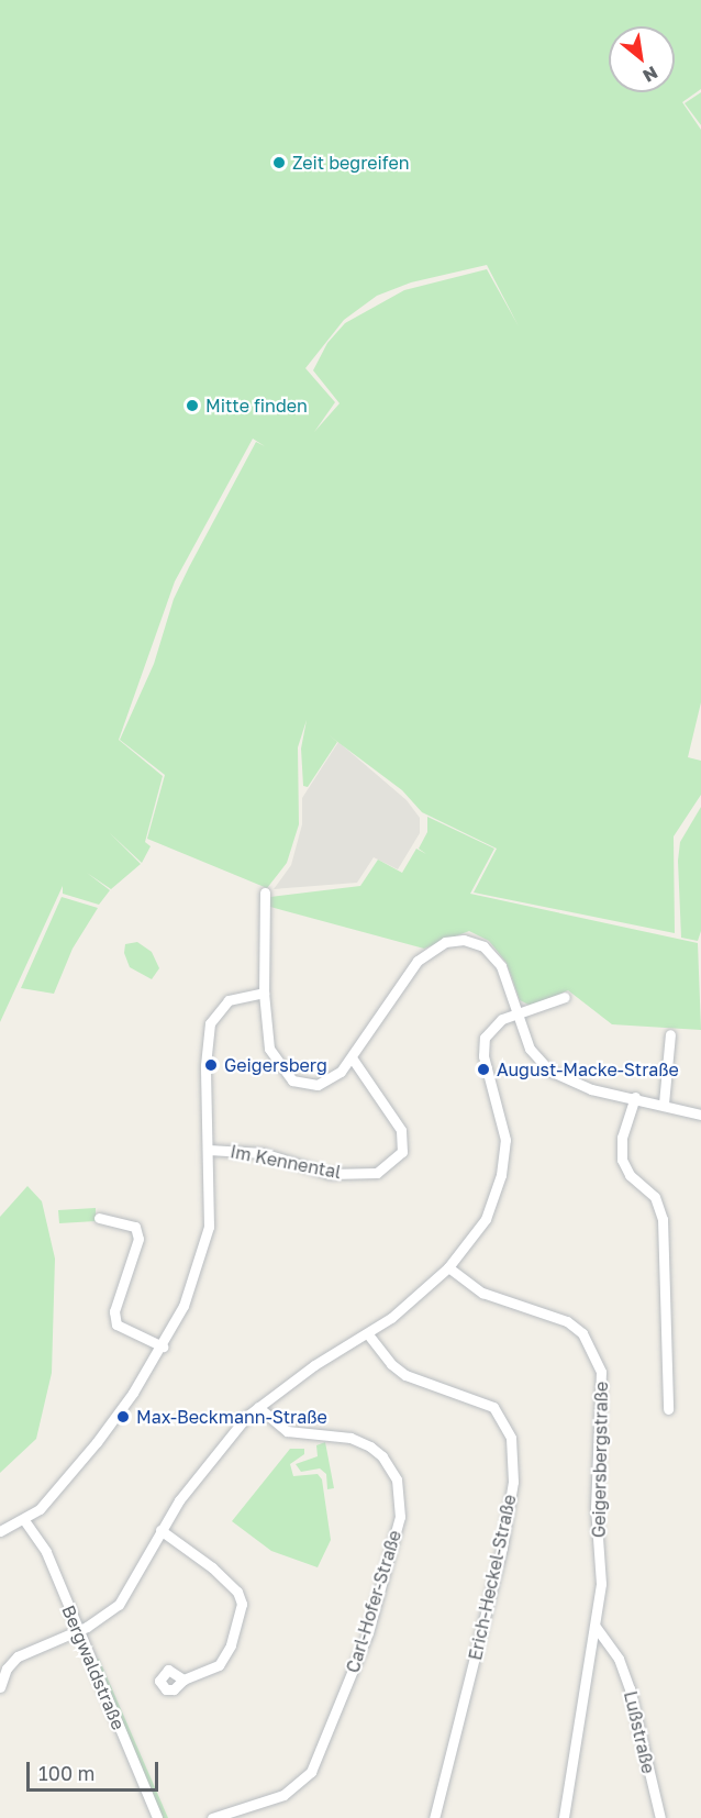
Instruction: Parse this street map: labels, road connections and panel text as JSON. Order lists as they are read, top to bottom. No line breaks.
{"streets":{"street":["Im Kennental","Geigersbergstraße","Erich-Heckel-Straße","Carl-Hofer-Straße","Bergwaldstraße","Lußstraße"]},"crossings":[["Geigersbergstraße","Lußstraße"]],"places":["Zeit begreifen","Mitte finden","Geigersberg","August-Macke-Straße","Max-Beckmann-Straße"],"scale_bar":"100 m","north":"bottom right"}
